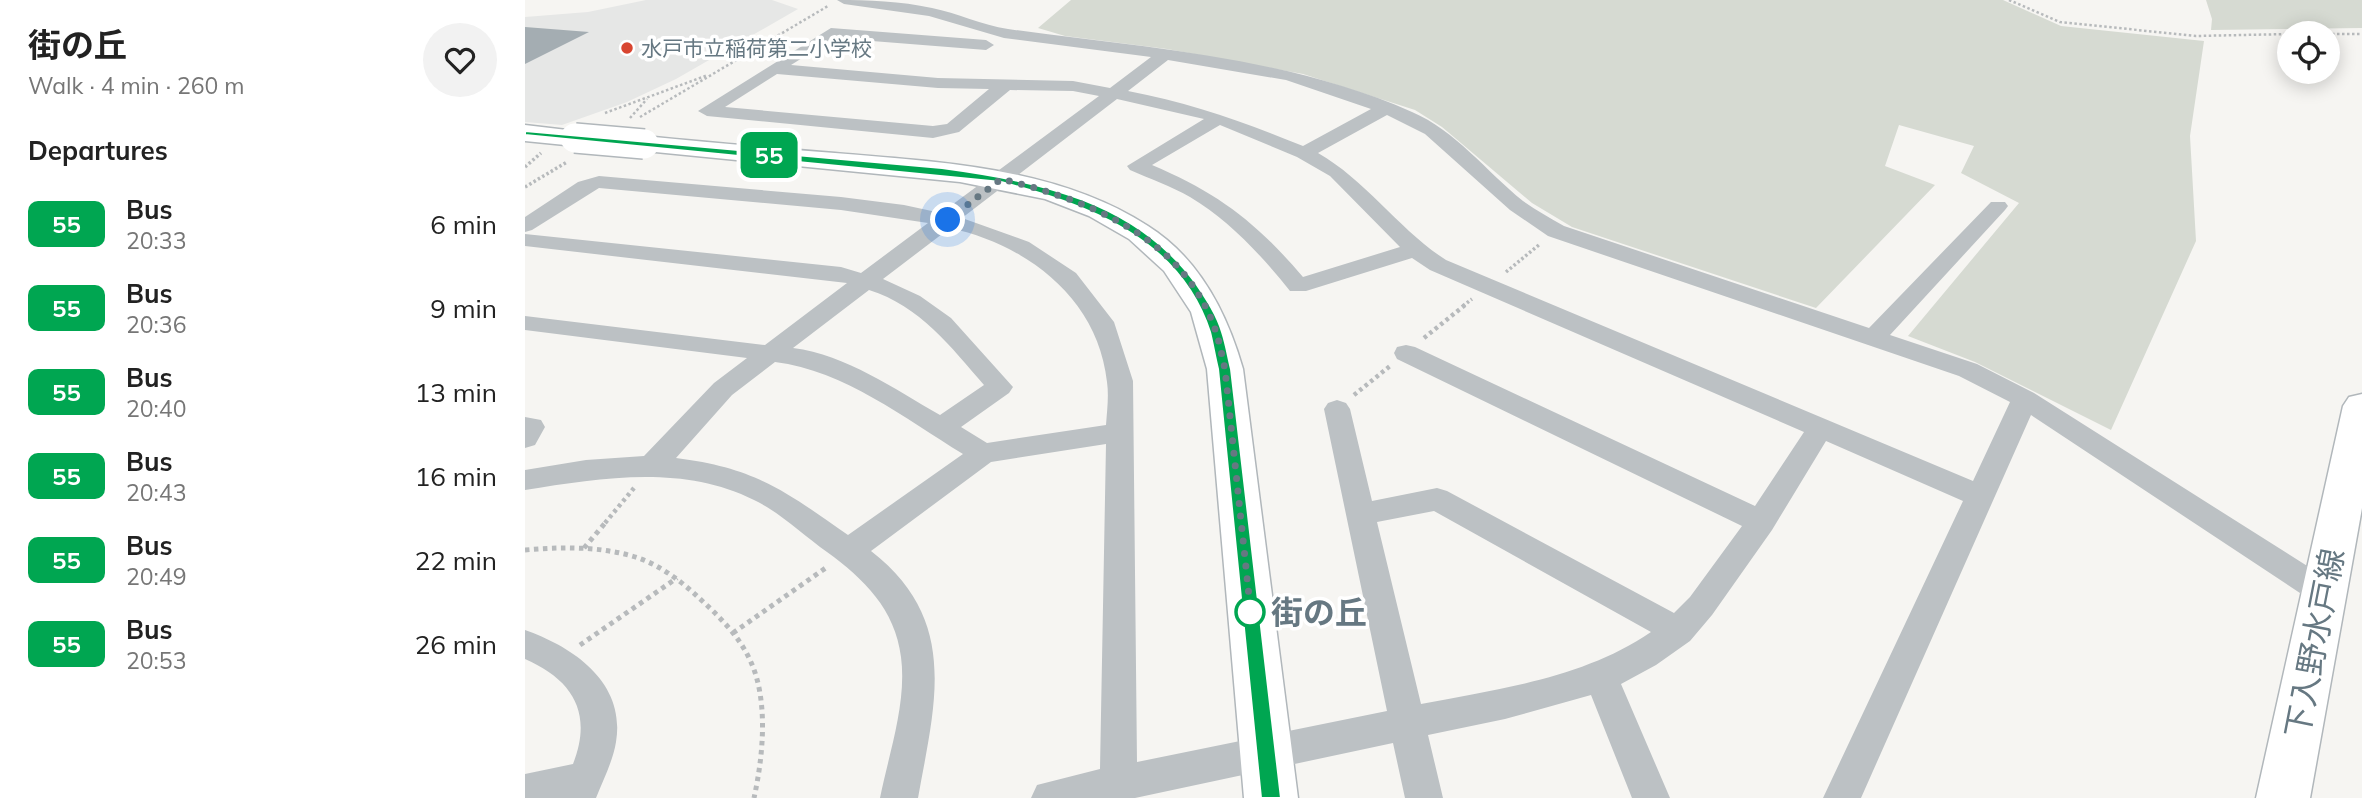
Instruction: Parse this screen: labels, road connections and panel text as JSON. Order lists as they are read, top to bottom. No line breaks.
{"streets":{"street":["下入野水戸線"]},"places":["水戸市立稲荷第二小学校","街の丘"],"lines":["bus line 55"],"page":{"heading":[["街の丘","Walk · 4 min · 260 m"],"Departures"],"on_map":"55","list":[{"mark":"55","name":"Bus","note":"20:33","value":"6 min"},{"mark":"55","name":"Bus","note":"20:36","value":"9 min"},{"mark":"55","name":"Bus","note":"20:40","value":"13 min"},{"mark":"55","name":"Bus","note":"20:43","value":"16 min"},{"mark":"55","name":"Bus","note":"20:49","value":"22 min"},{"mark":"55","name":"Bus","note":"20:53","value":"26 min"}]}}
